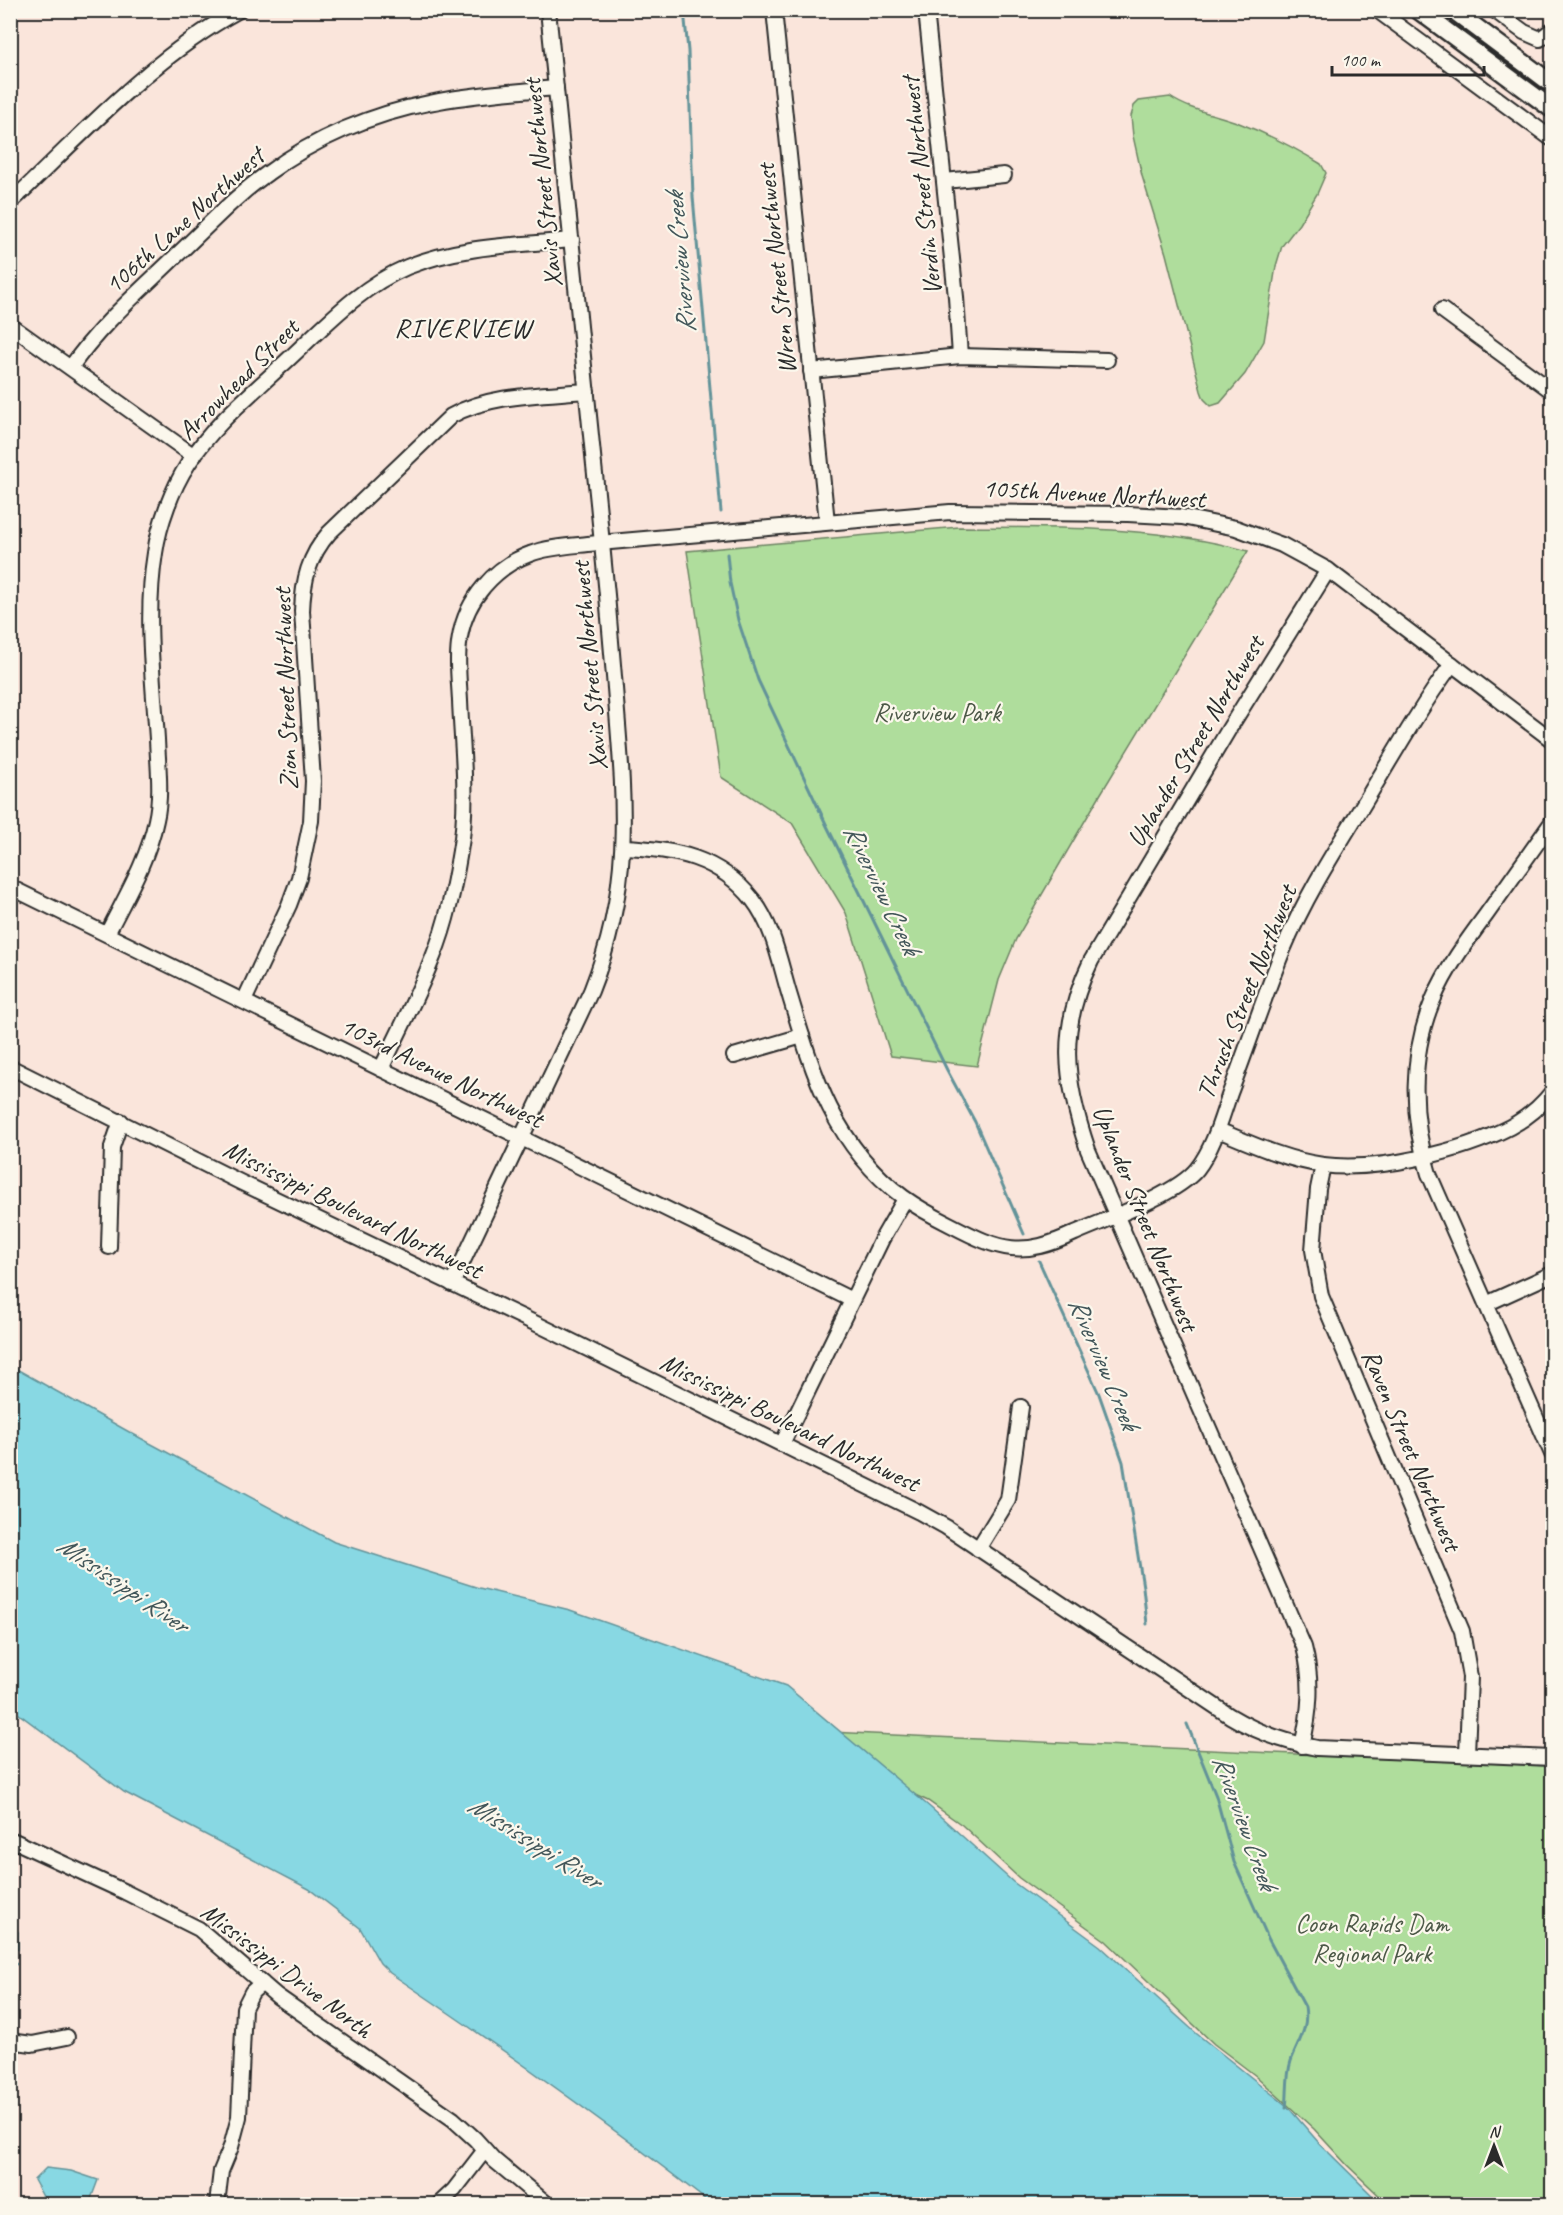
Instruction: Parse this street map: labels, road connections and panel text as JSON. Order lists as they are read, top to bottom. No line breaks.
{"streets":{"street":["Xavis Street Northwest","Verdin Street Northwest","106th Lane Northwest","Wren Street Northwest","Arrowhead Street","105th Avenue Northwest","Zion Street Northwest","Uplander Street Northwest","Thrush Street Northwest","103rd Avenue Northwest","Mississippi Boulevard Northwest","Raven Street Northwest","Mississippi Drive North"]},"crossings":[["Xavis Street Northwest","106th Lane Northwest"],["Xavis Street Northwest","Arrowhead Street"],["Xavis Street Northwest","105th Avenue Northwest"],["Xavis Street Northwest","Zion Street Northwest"],["Xavis Street Northwest","Thrush Street Northwest"],["Xavis Street Northwest","103rd Avenue Northwest"],["Xavis Street Northwest","Mississippi Boulevard Northwest"],["Wren Street Northwest","105th Avenue Northwest"],["Arrowhead Street","103rd Avenue Northwest"],["105th Avenue Northwest","Uplander Street Northwest"],["105th Avenue Northwest","Thrush Street Northwest"],["105th Avenue Northwest","103rd Avenue Northwest"],["Zion Street Northwest","103rd Avenue Northwest"],["Uplander Street Northwest","Thrush Street Northwest"],["Uplander Street Northwest","Mississippi Boulevard Northwest"],["Mississippi Boulevard Northwest","Raven Street Northwest"]],"districts":["RIVERVIEW"],"water":["Riverview Creek","Mississippi River"],"parks":["Riverview Park","Coon Rapids Dam Regional Park"],"scale_bar":"100 m","north":"top"}
